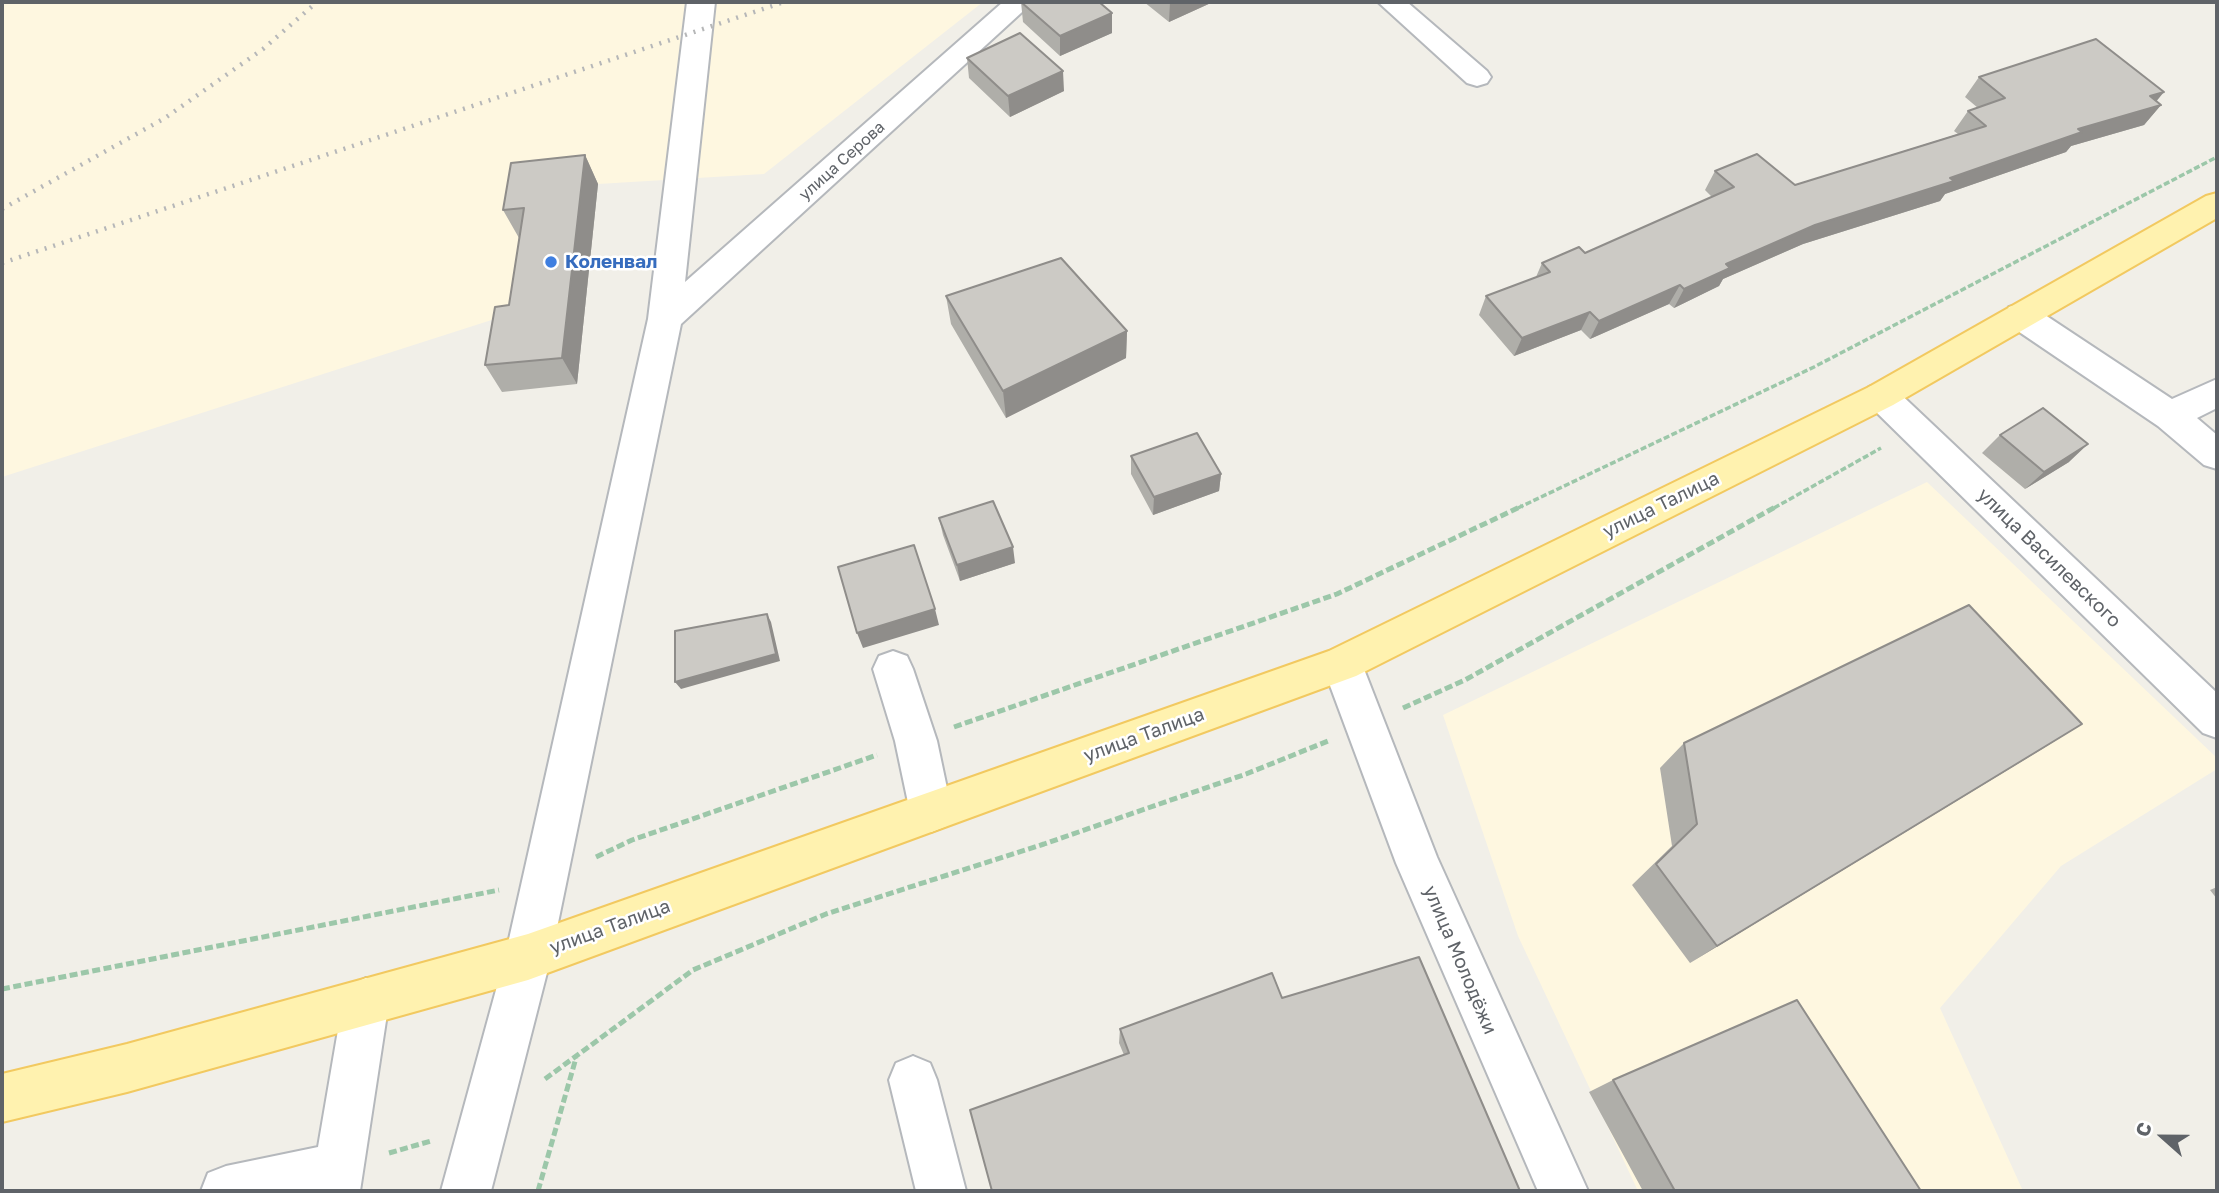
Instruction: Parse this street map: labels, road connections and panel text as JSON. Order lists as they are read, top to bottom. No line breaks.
{"streets":{"main road":["улица Талица"],"street":["улица Серова","улица Василевского","улица Молодёжи"]},"crossings":[["улица Талица","улица Василевского"],["улица Талица","улица Молодёжи"]],"places":["Коленвал"],"north":"left"}
